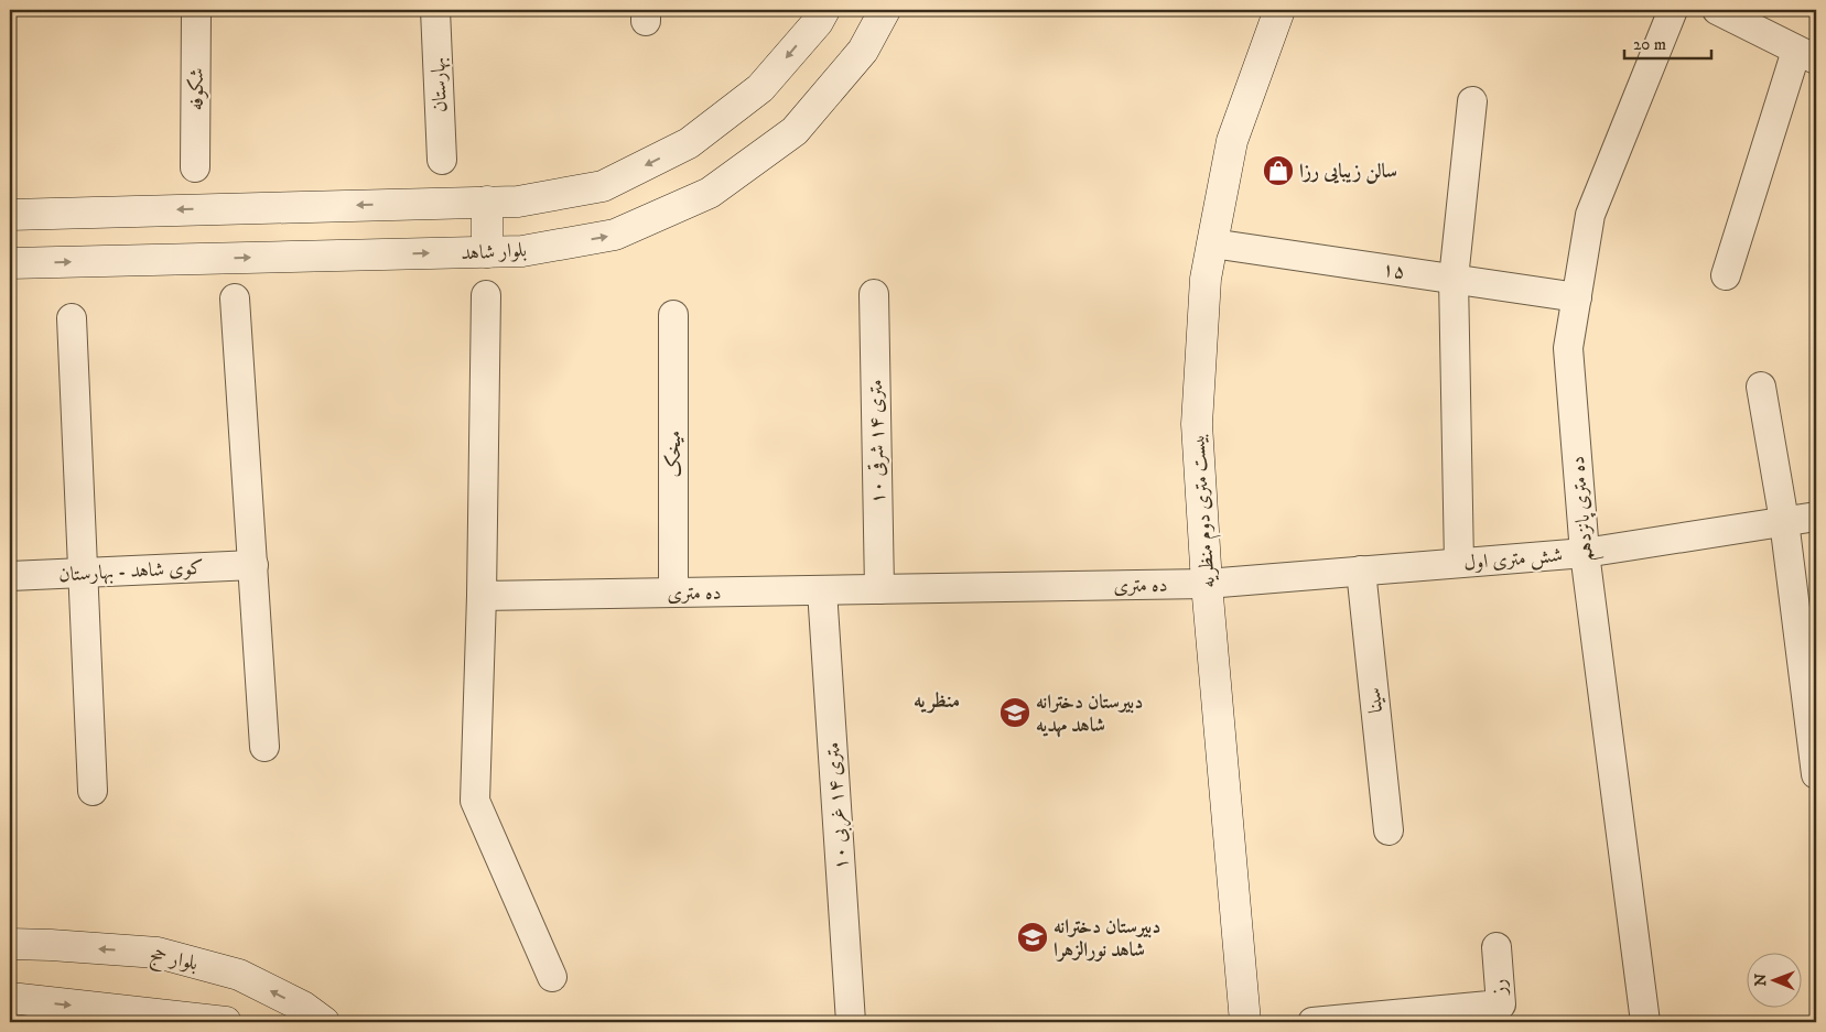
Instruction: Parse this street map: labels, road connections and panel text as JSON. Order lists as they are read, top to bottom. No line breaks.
{"streets":{"main road":["بلوار شاهد","بیست متری دوم منظریه","بلوار حج"],"street":["بهارستان","شکوفه","۱۵","۱۰ متری ۱۴ شرقی","میخک","ده متری پانزدهم","شش متری اول","کوی شاهد - بهارستان","ده متری","سینا","۱۰ متری ۱۴ غربی","رز"]},"crossings":[["۱۵","ده متری پانزدهم"],["۱۵","بیست متری دوم منظریه"],["۱۰ متری ۱۴ شرقی","ده متری"],["میخک","ده متری"],["ده متری پانزدهم","شش متری اول"],["بیست متری دوم منظریه","شش متری اول"],["بیست متری دوم منظریه","ده متری"],["شش متری اول","ده متری"],["شش متری اول","سینا"],["ده متری","۱۰ متری ۱۴ غربی"]],"districts":["منظریه"],"places":{"shop":["سالن زیبایی رزا"],"school or university":["دبیرستان دخترانه شاهد مهدیه","دبیرستان دخترانه شاهد نورالزهرا"]},"scale_bar":"20 m","north":"left"}
